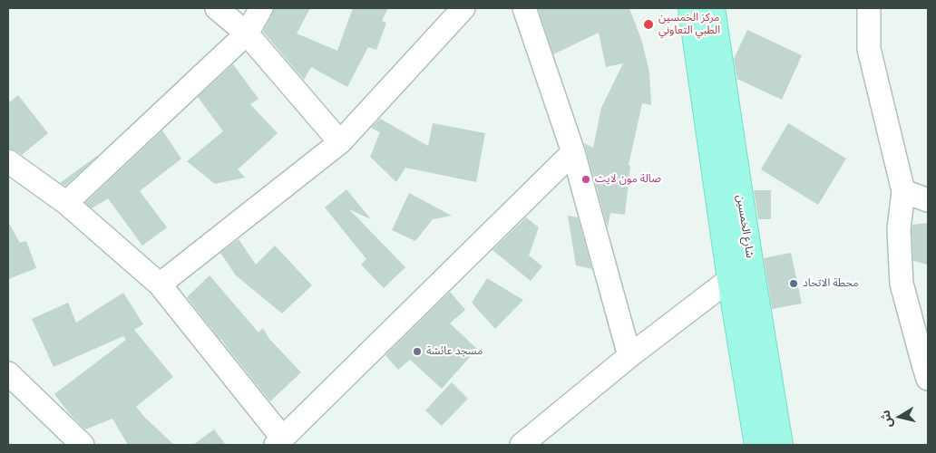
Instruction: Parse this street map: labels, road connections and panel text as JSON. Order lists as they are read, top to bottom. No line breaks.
{"streets":{"main road":["شارع الخمسين"]},"places":["مركز الخمسين الطبي التعاوني","صالة مون لايت","محطة الاتحاد","مسجد عائشة"],"north":"left"}
